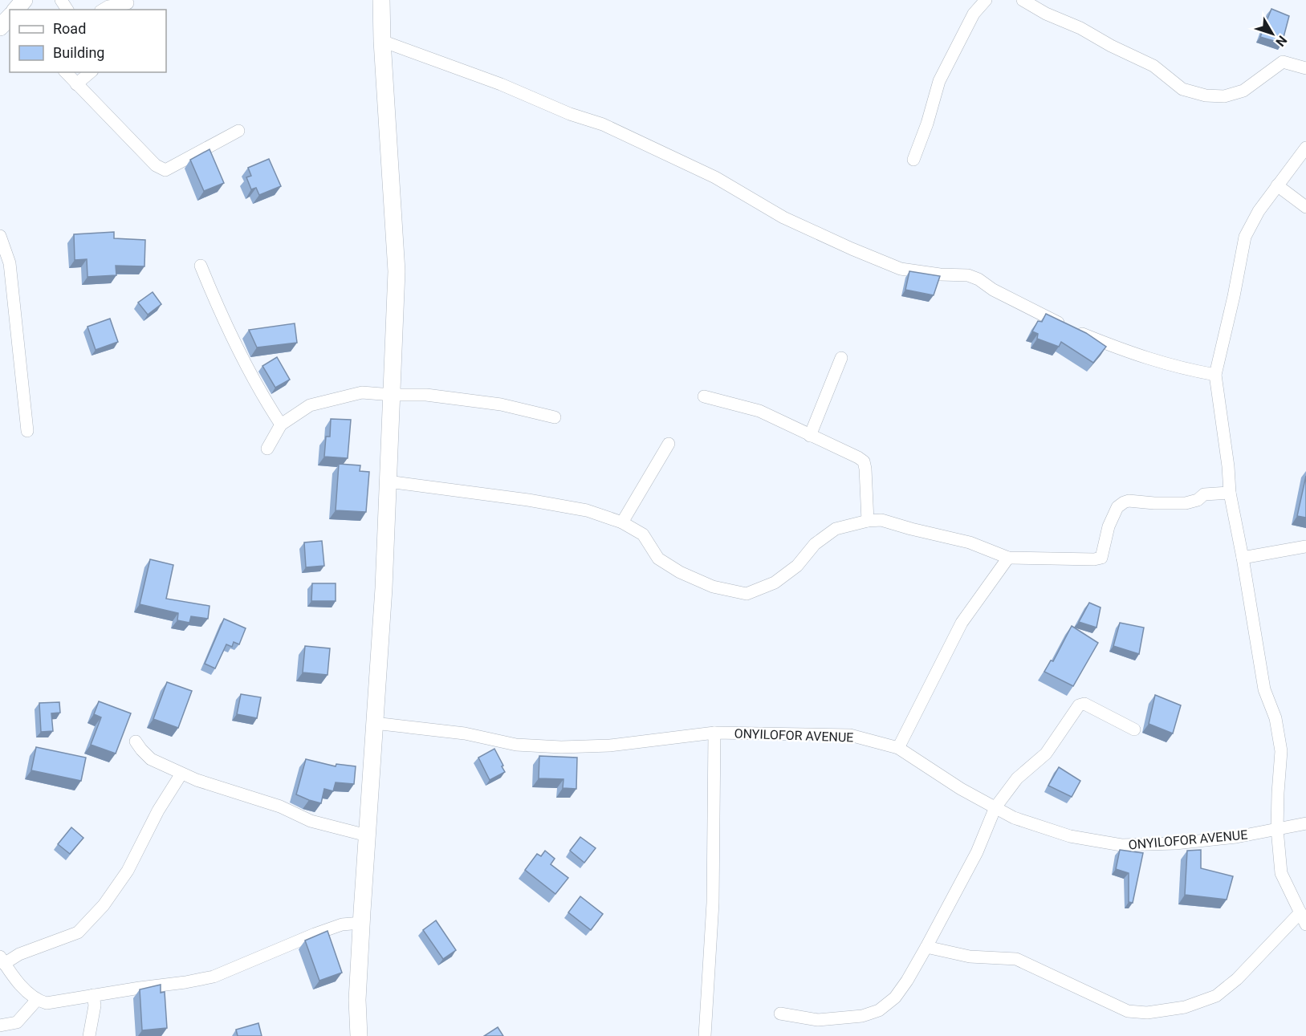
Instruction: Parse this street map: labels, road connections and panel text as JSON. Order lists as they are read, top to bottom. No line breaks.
{"streets":{"street":["ONYILOFOR AVENUE"]},"legend":["Road","Building"],"north":"bottom right"}
